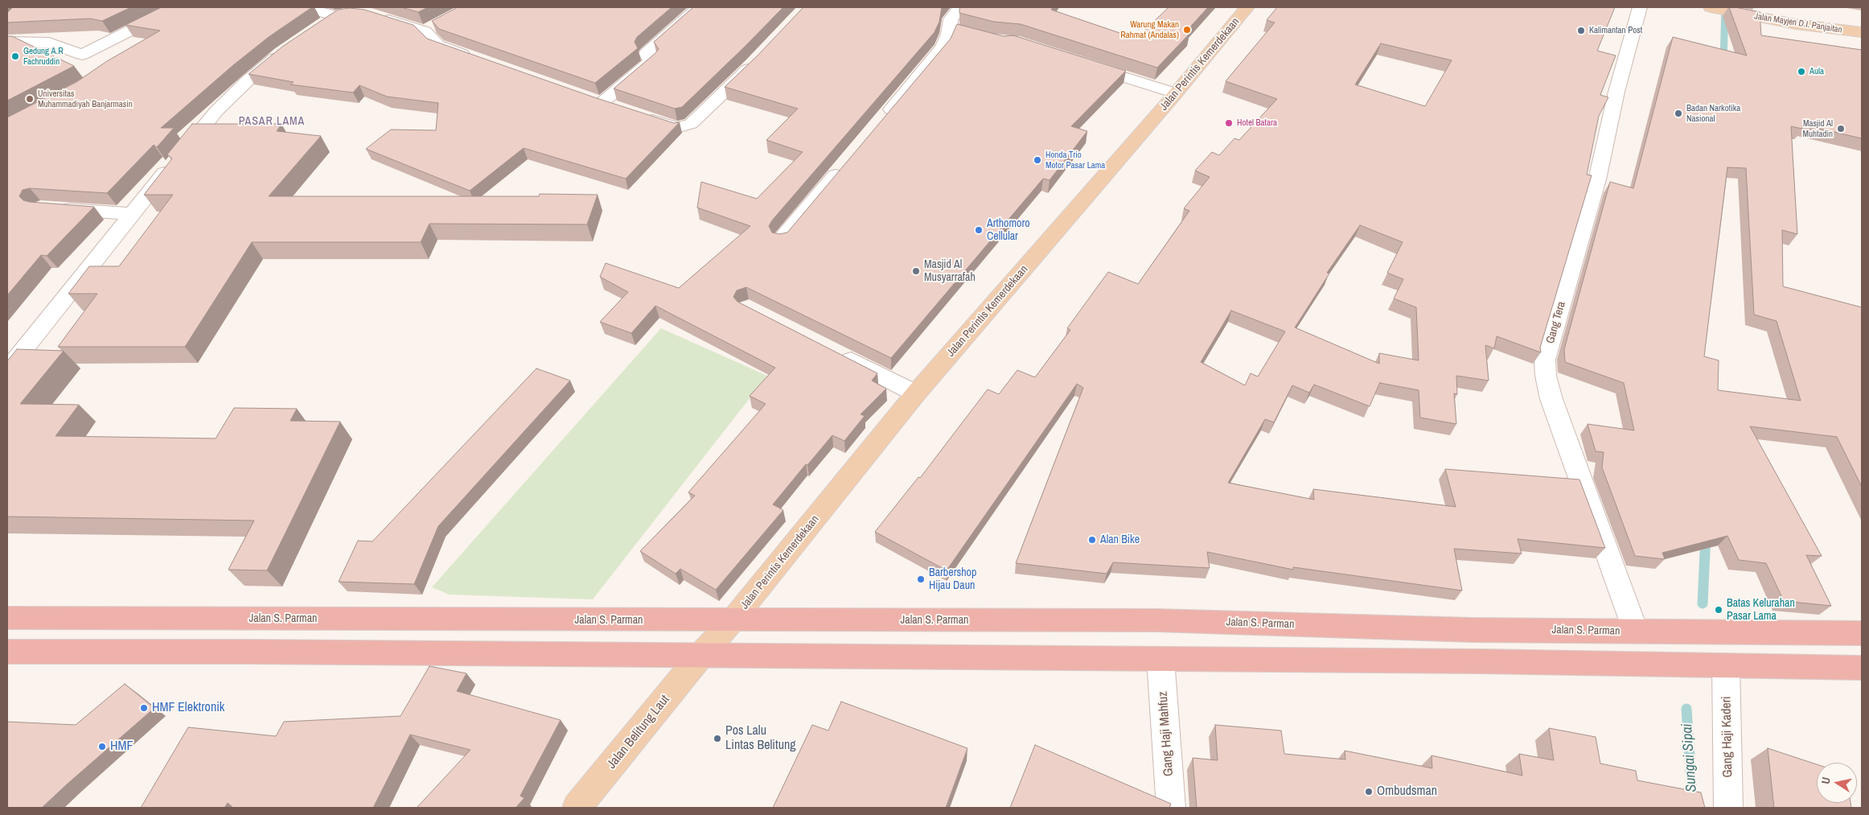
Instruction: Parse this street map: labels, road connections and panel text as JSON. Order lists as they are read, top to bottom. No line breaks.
{"streets":{"highway":["Jalan S. Parman"],"main road":["Jalan Mayjen D.I. Panjaitan","Jalan Perintis Kemerdekaan","Jalan Belitung Laut"],"street":["Gang Tera","Gang Haji Mahfuz","Gang Haji Kaderi"]},"crossings":[["Jalan Perintis Kemerdekaan","Jalan S. Parman"],["Jalan Perintis Kemerdekaan","Jalan Belitung Laut"],["Gang Tera","Jalan S. Parman"]],"districts":["PASAR LAMA"],"water":["Sungai Sipai"],"places":["Warung Makan Rahmat (Andalas)","Kalimantan Post","Gedung A.R Fachruddin","Aula","Universitas Muhammadiyah Banjarmasin","Badan Narkotika Nasional","Hotel Batara","Masjid Al Muhtadin","Honda Trio Motor Pasar Lama","Arthomoro Cellular","Masjid Al Musyarrafah","Alan Bike","Barbershop Hijau Daun","Batas Kelurahan Pasar Lama","HMF Elektronik","Pos Lalu Lintas Belitung","HMF","Ombudsman"],"north":"left"}
